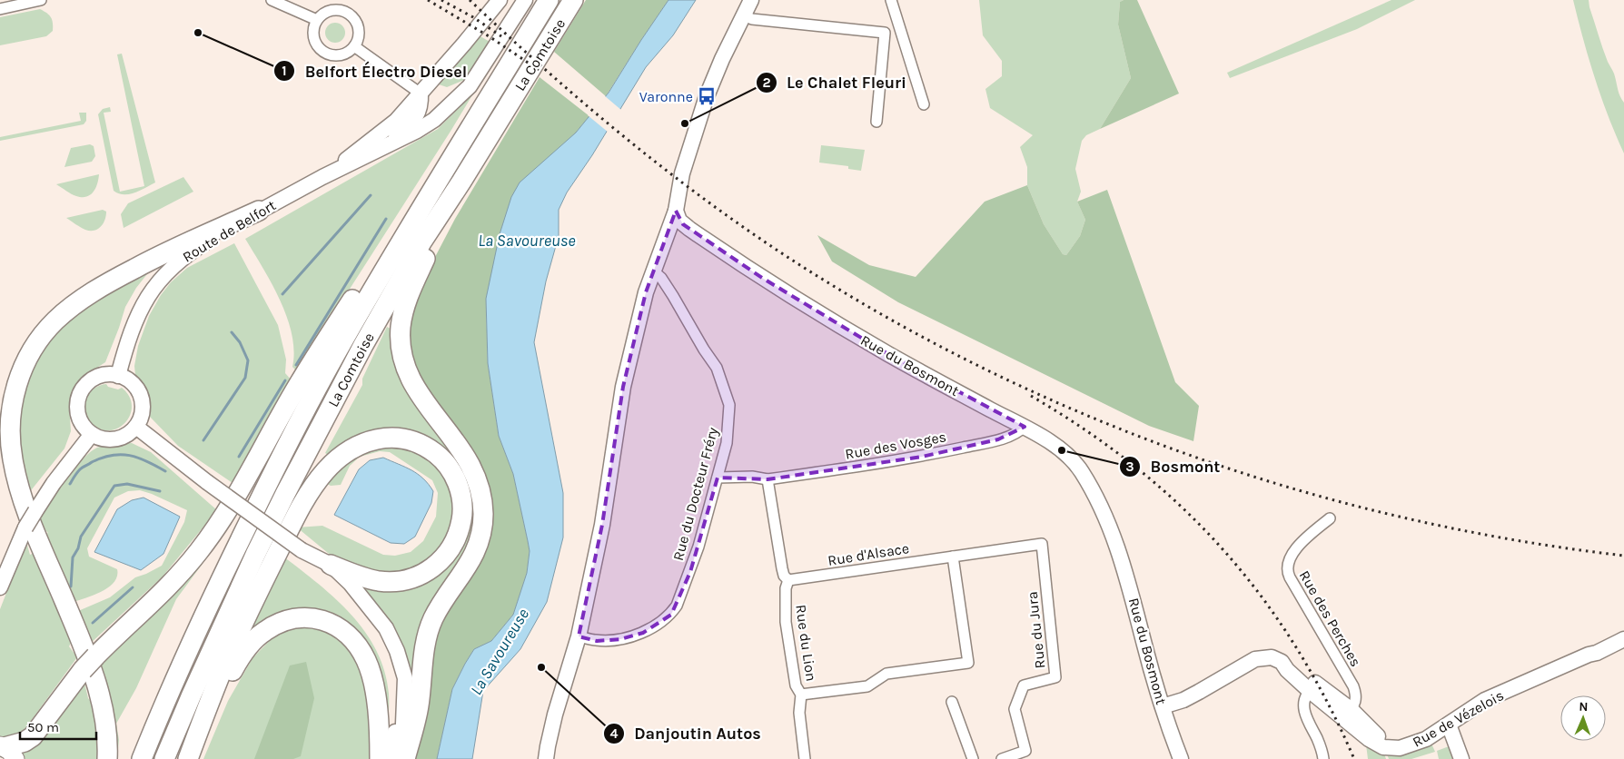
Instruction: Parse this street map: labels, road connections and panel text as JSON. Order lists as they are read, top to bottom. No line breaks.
{"streets":{"highway":["La Comtoise"],"street":["Route de Belfort","Rue du Bosmont","Rue des Vosges","Rue du Docteur Fréry","Rue d'Alsace","Rue des Perches","Rue du Jura","Rue du Lion","Rue de Vézelois"]},"crossings":[["Rue du Bosmont","Rue des Vosges"],["Rue des Vosges","Rue du Docteur Fréry"],["Rue des Vosges","Rue du Lion"],["Rue d'Alsace","Rue du Jura"],["Rue d'Alsace","Rue du Lion"],["Rue des Perches","Rue de Vézelois"]],"water":["La Savoureuse"],"places":{"other":["Belfort Électro Diesel","Le Chalet Fleuri","Bosmont","Danjoutin Autos"],"bus stop":["Varonne"]},"scale_bar":"50 m","north":"top"}
